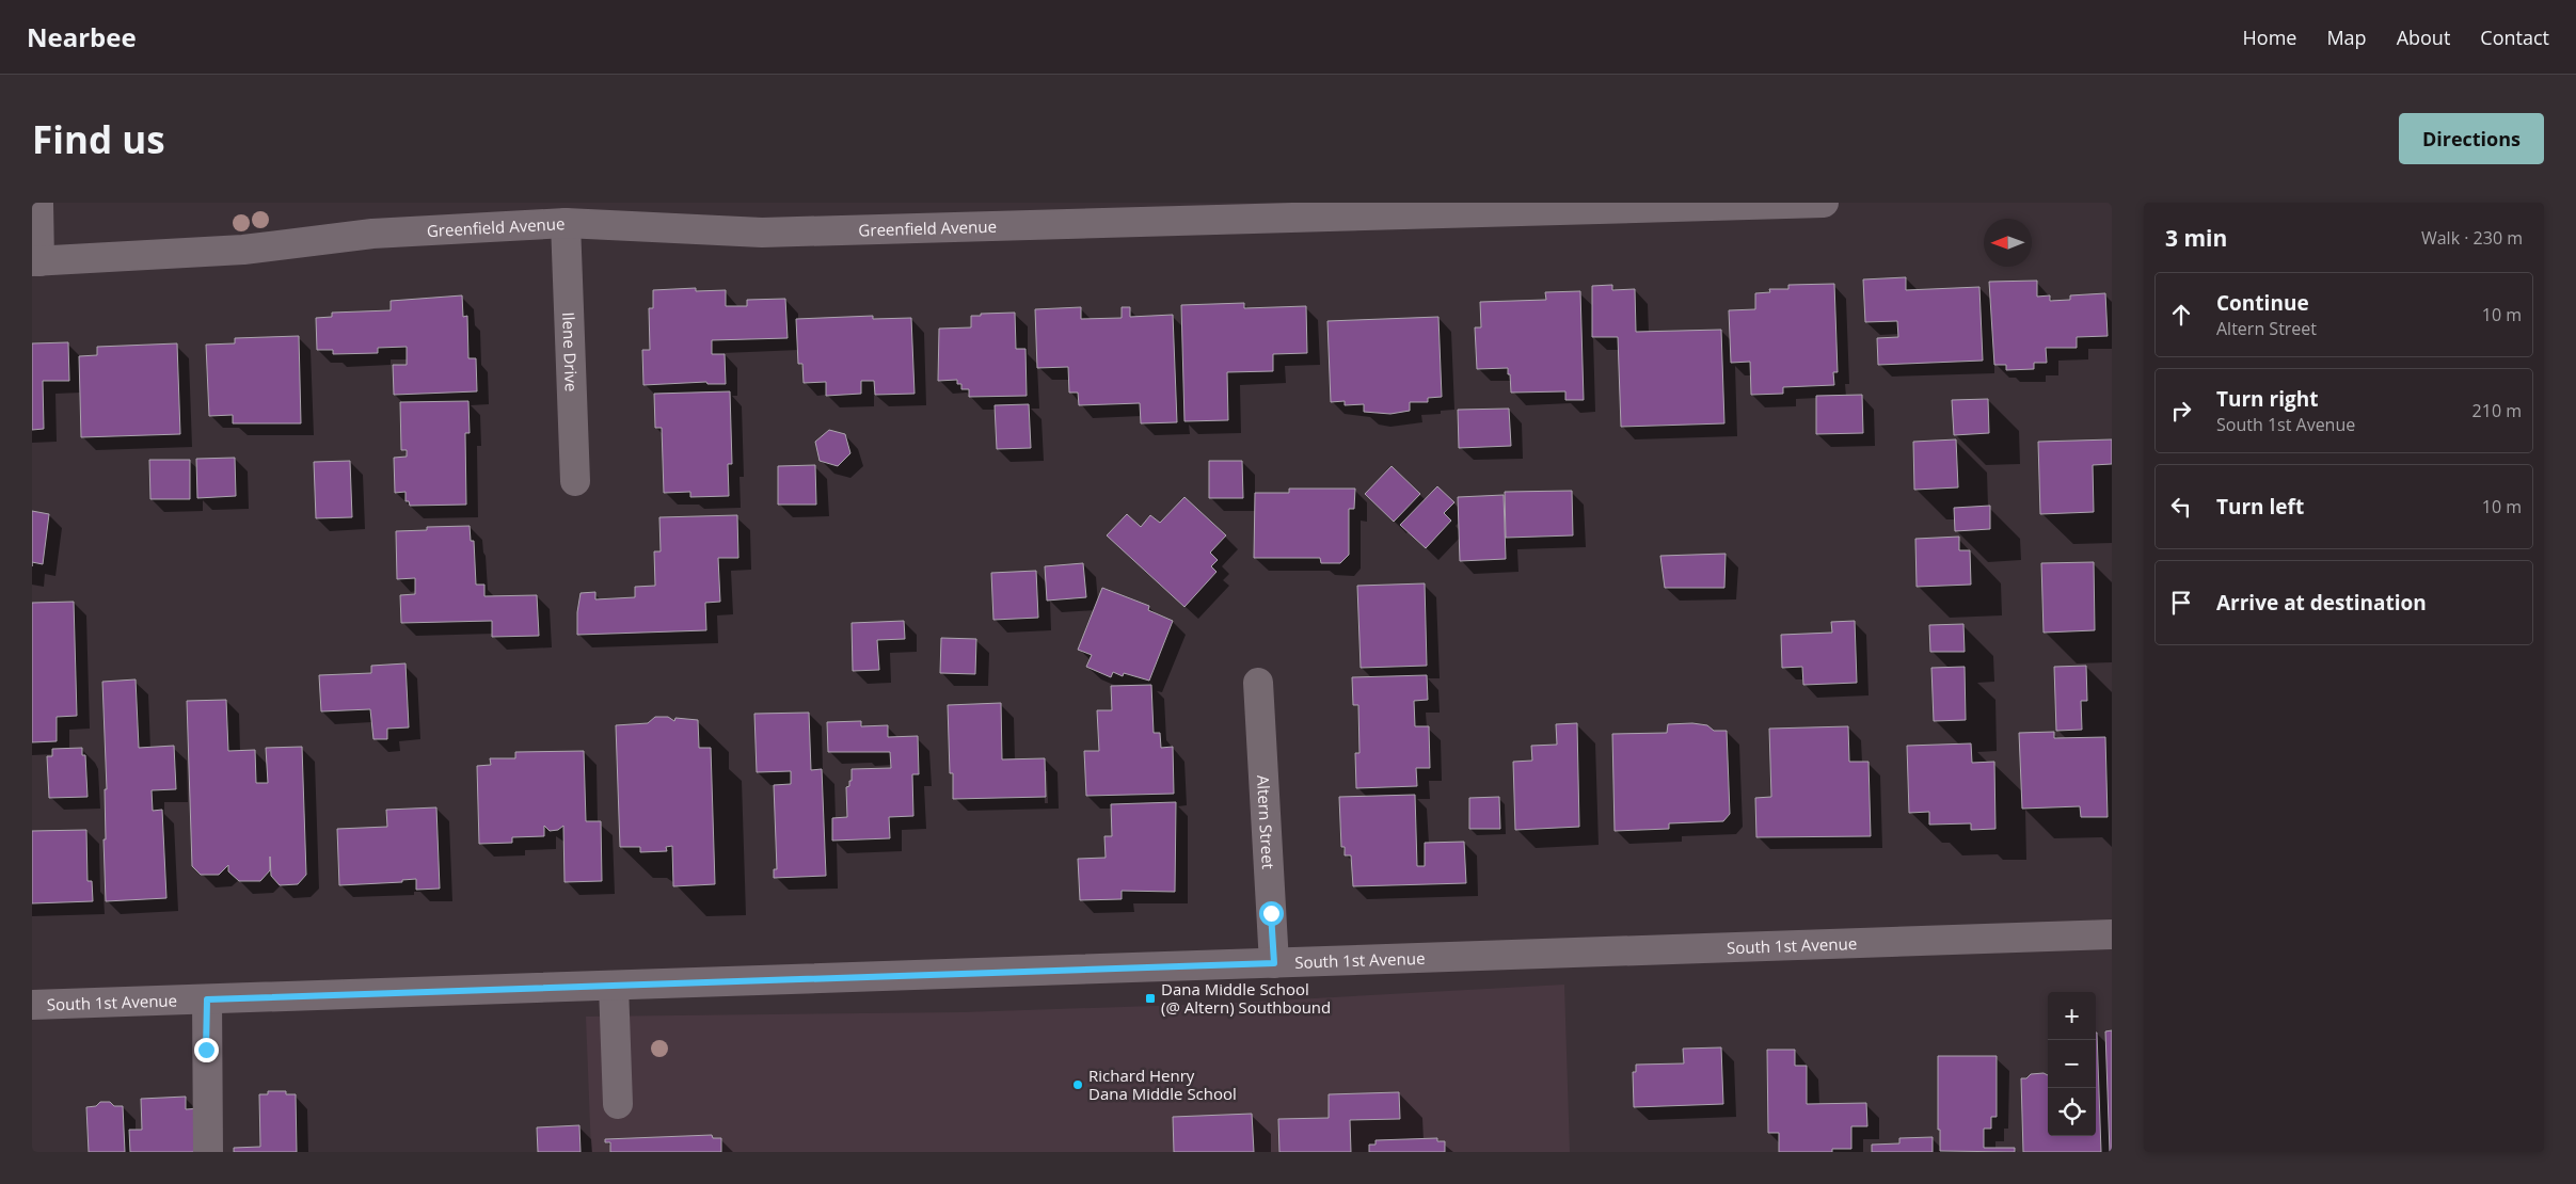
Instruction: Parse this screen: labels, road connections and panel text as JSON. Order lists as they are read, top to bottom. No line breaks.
{"streets":{"street":["Greenfield Avenue","Ilene Drive","Altern Street","South 1st Avenue"]},"crossings":[["Greenfield Avenue","Ilene Drive"],["Altern Street","South 1st Avenue"]],"places":{"transit":["Dana Middle School (@ Altern) Southbound"],"other":["Richard Henry Dana Middle School"]},"north":"left","page":{"header":"Nearbee","nav":["Home","Map","About","Contact"],"buttons":"Directions","title":"Find us","heading":["3 min","Walk · 230 m"],"list":[["Continue","Altern Street","10 m"],["Turn right","South 1st Avenue","210 m"],["Turn left","10 m"],"Arrive at destination"],"map_buttons":["+","−"]}}
